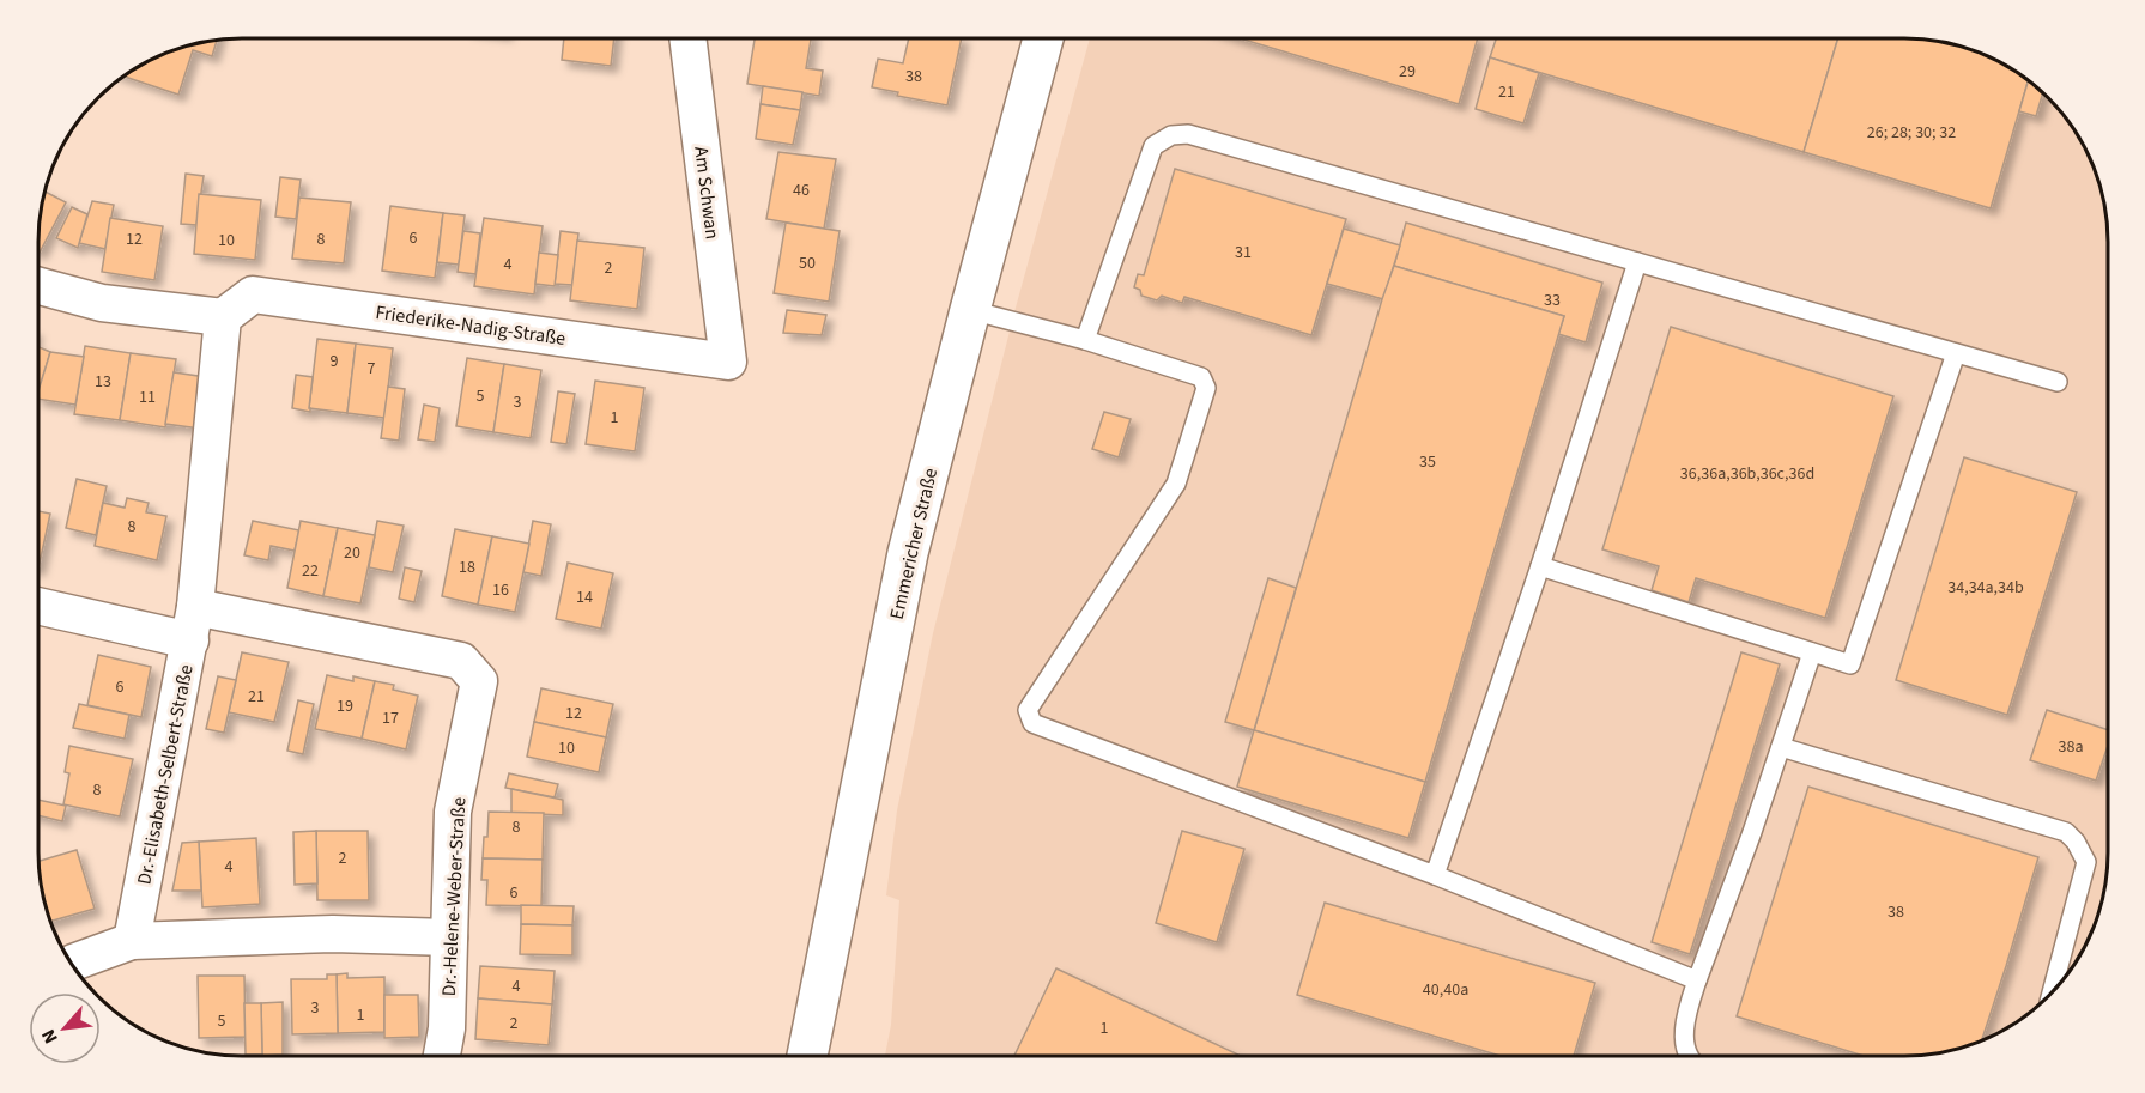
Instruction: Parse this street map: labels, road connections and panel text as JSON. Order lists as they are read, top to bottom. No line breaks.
{"streets":{"main road":["Emmericher Straße"],"street":["Am Schwan","Friederike-Nadig-Straße","Dr.-Elisabeth-Selbert-Straße","Dr.-Helene-Weber-Straße"]},"crossings":[["Am Schwan","Friederike-Nadig-Straße"],["Dr.-Elisabeth-Selbert-Straße","Dr.-Helene-Weber-Straße"]],"house_numbers":["29","38","21","26; 28; 30; 32","46","6","12","8","10","31","50","4","2","33","9","7","13","5","11","3","1","35","36,36a,36b,36c,36d","8","20","18","22","34,34a,34b","16","14","6","21","19","12","17","38a","10","8","8","2","4","6","38","4","40,40a","3","1","5","2","1"],"north":"bottom left"}
